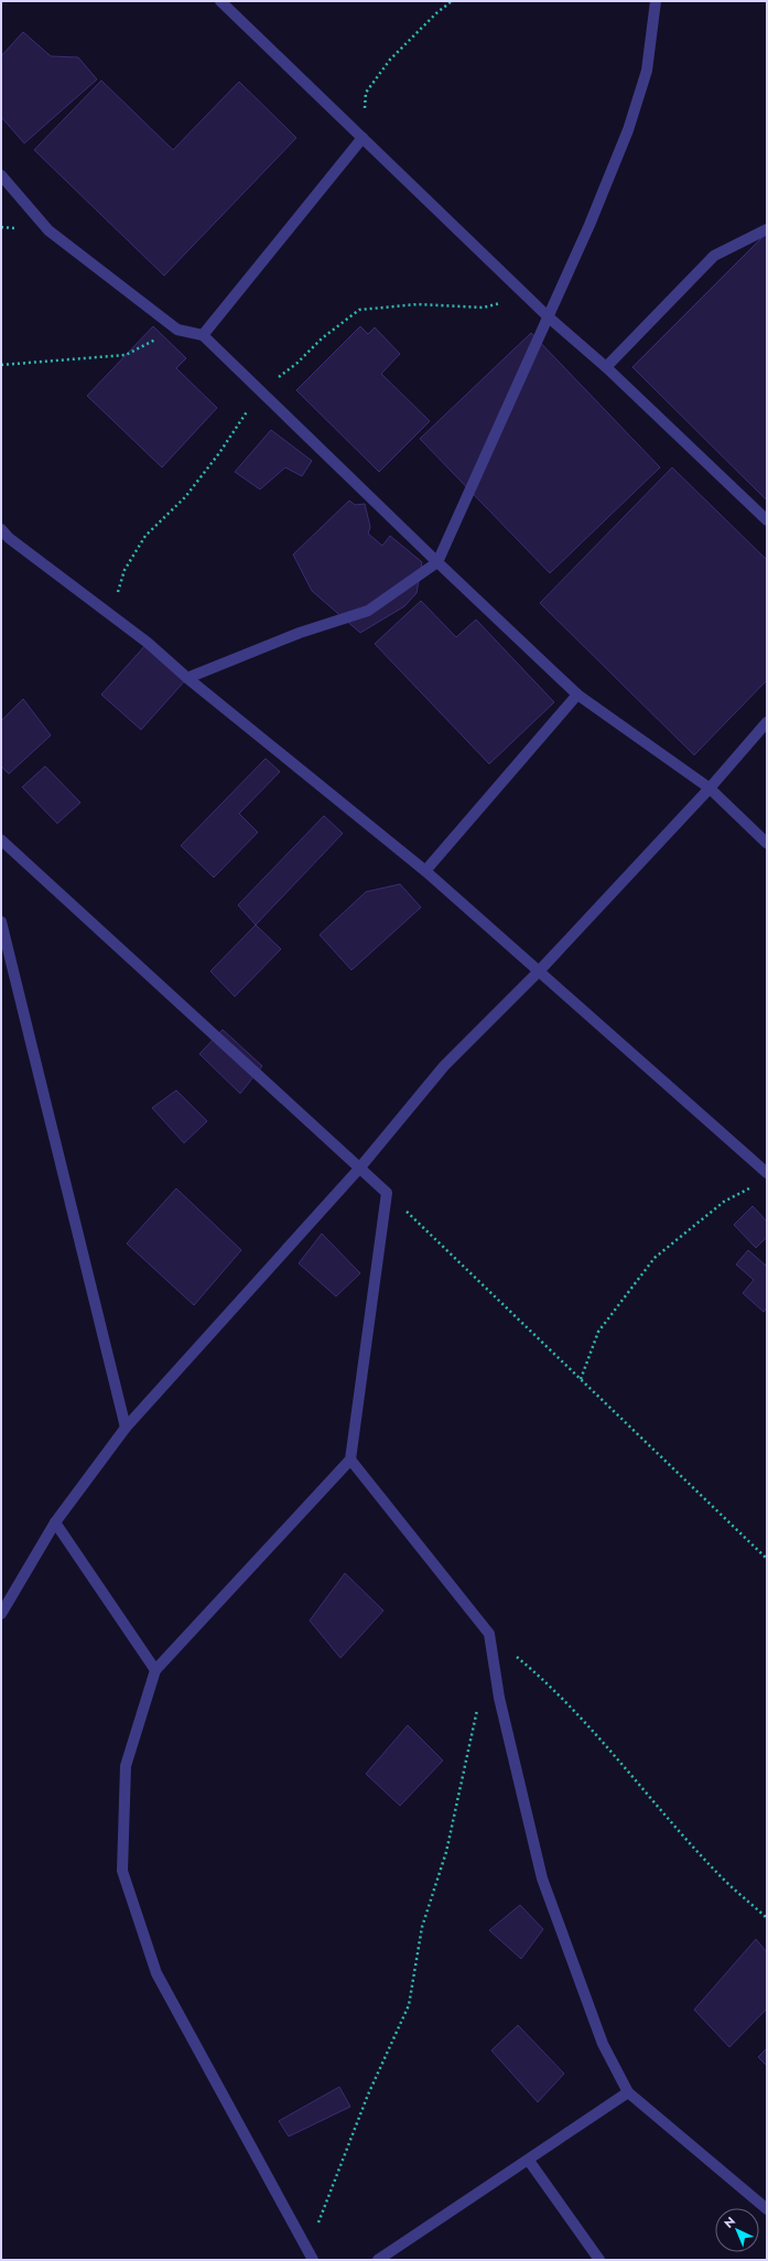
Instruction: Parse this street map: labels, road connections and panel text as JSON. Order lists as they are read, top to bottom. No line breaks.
{"north":"top left"}
